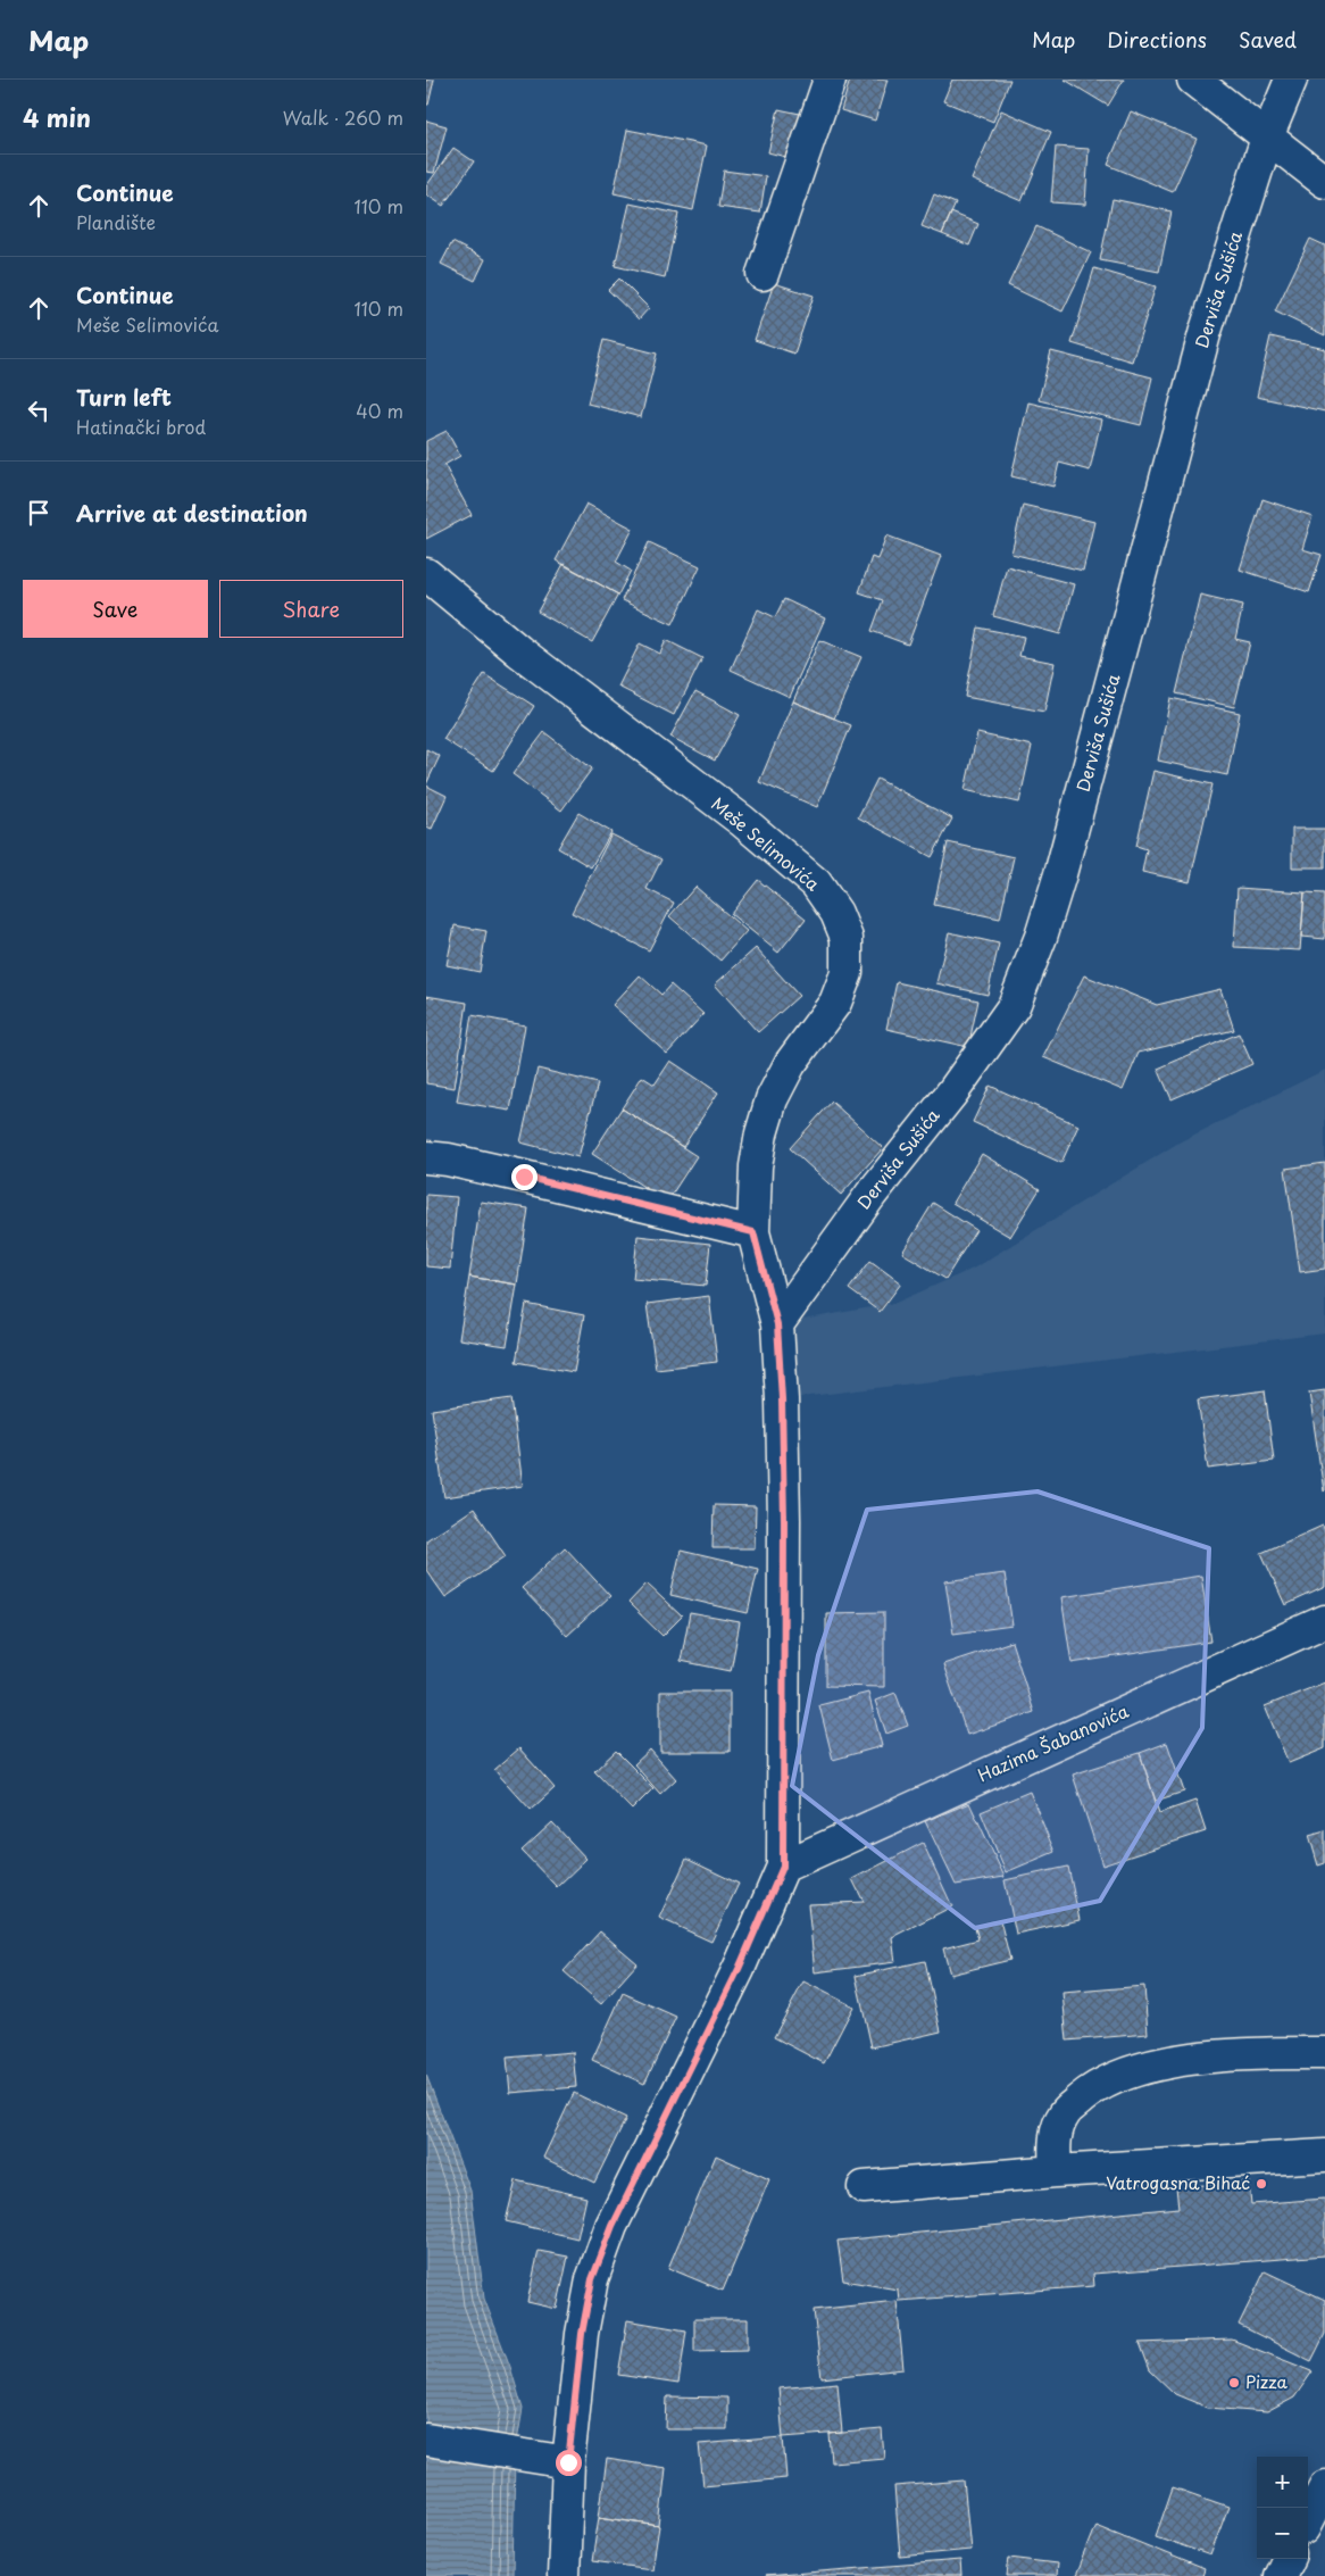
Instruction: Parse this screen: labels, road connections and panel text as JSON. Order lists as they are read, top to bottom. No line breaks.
{"streets":{"street":["Derviša Sušića","Meše Selimovića","Hazima Šabanovića"]},"crossings":[["Derviša Sušića","Meše Selimovića"],["Meše Selimovića","Hazima Šabanovića"]],"places":["Vatrogasna Bihać","Pizza"],"page":{"header":"Map","nav":["Map","Directions","Saved"],"heading":["4 min","Walk · 260 m"],"list":[["Continue","Plandište","110 m"],["Continue","Meše Selimovića","110 m"],["Turn left","Hatinački brod","40 m"],"Arrive at destination"],"buttons":["Save","Share"],"map_buttons":["+","−"]}}
